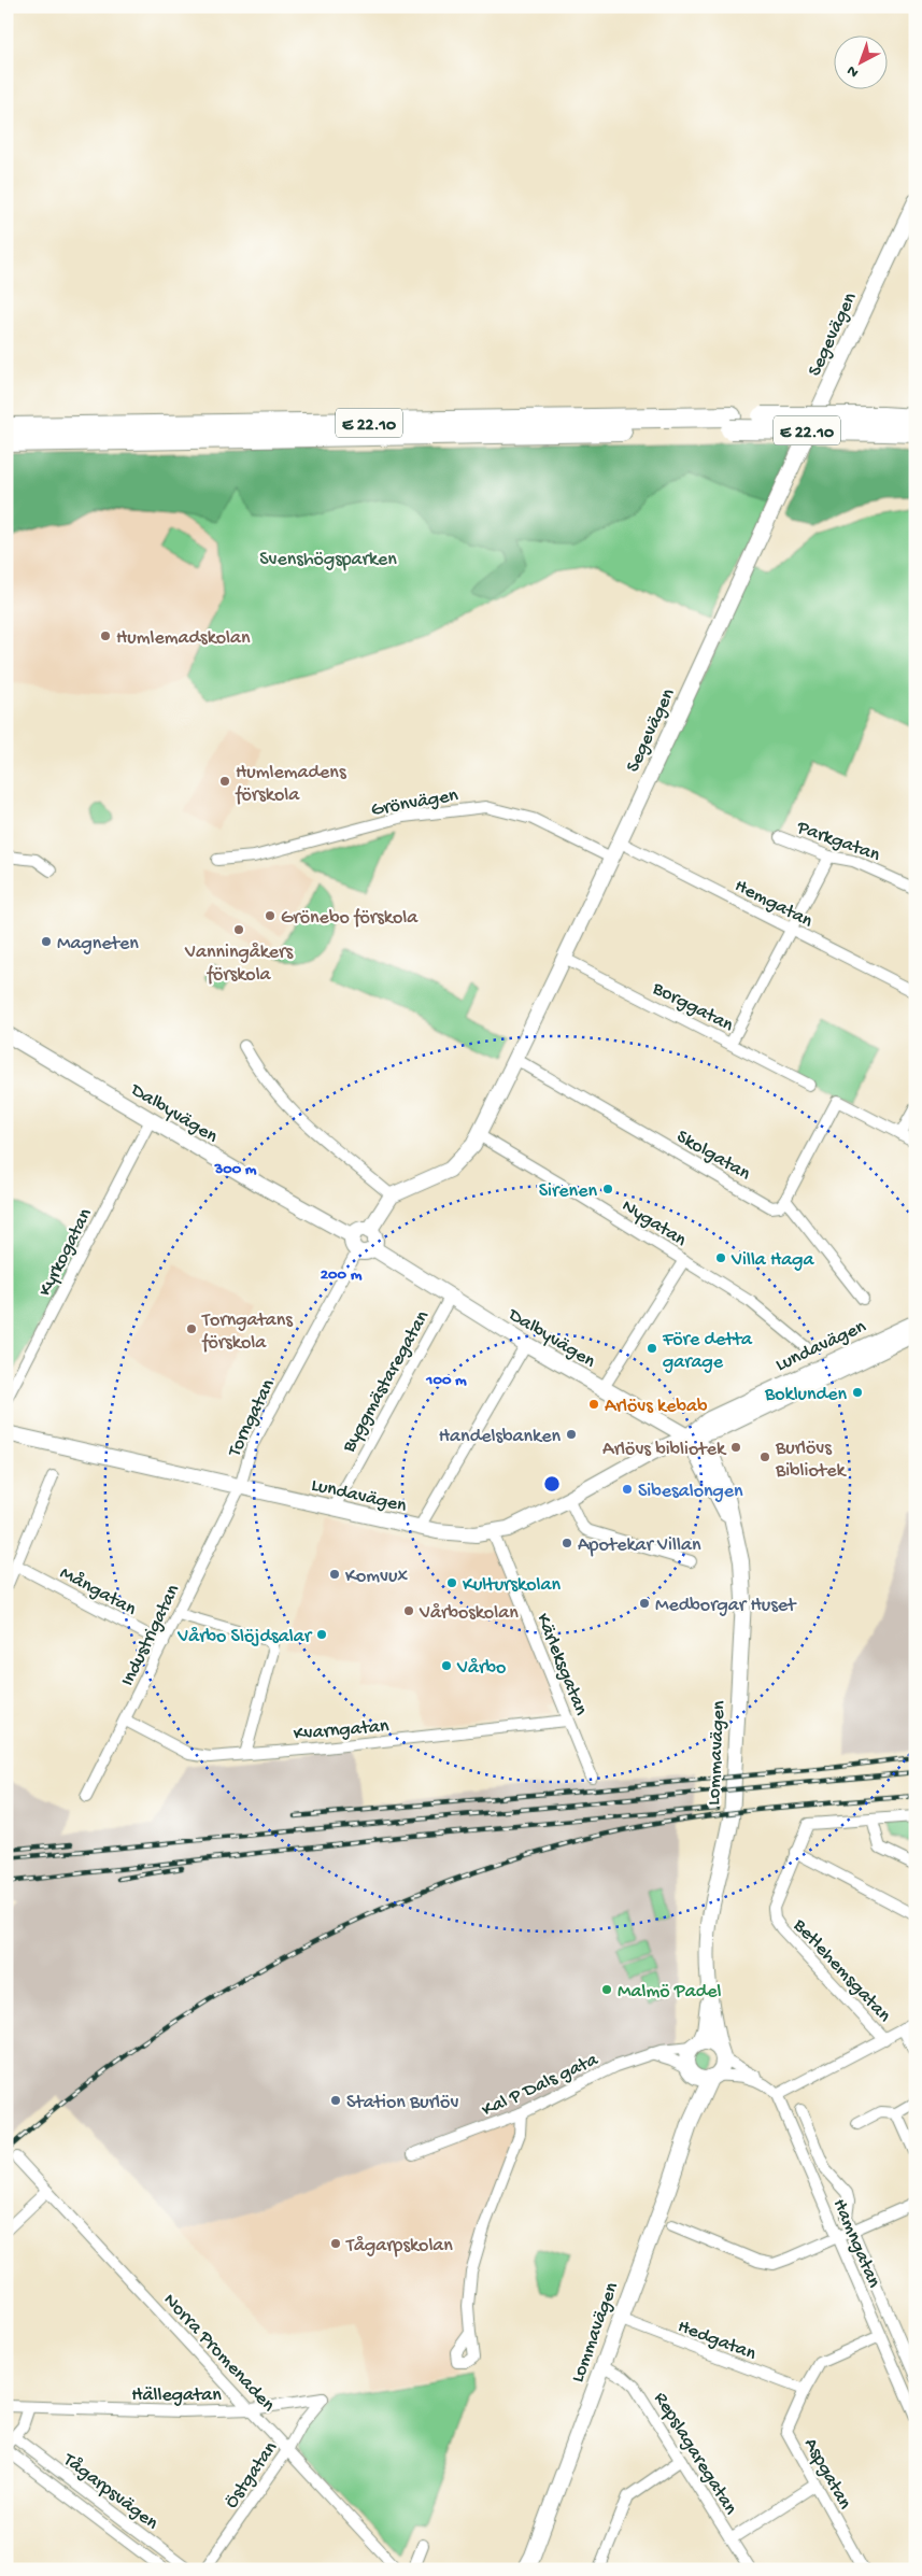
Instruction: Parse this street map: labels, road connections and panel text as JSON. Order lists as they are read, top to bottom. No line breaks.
{"streets":{"highway":["E 22.10"],"street":["Segevägen","Grönvägen","Parkgatan","Hemgatan","Borggatan","Dalbyvägen","Skolgatan","Nygatan","Kyrkogatan","Lundavägen","Byggmästaregatan","Torngatan","Mångatan","Industrigatan","Kärleksgatan","Kvarngatan","Lommavägen","Betlehemsgatan","Kal P Dals gata","Hamngatan","Hedgatan","Norra Promenaden","Hällegatan","Repslagaregatan","Aspgatan","Östgatan","Tågarpsvägen"]},"crossings":[["Segevägen","Grönvägen"],["Segevägen","Hemgatan"],["Segevägen","Borggatan"],["Segevägen","Dalbyvägen"],["Segevägen","Skolgatan"],["Segevägen","Nygatan"],["Segevägen","Torngatan"],["Dalbyvägen","Kyrkogatan"],["Dalbyvägen","Lundavägen"],["Dalbyvägen","Byggmästaregatan"],["Dalbyvägen","Torngatan"],["Dalbyvägen","Lommavägen"],["Lundavägen","Byggmästaregatan"],["Lundavägen","Torngatan"],["Lundavägen","Industrigatan"],["Lundavägen","Kärleksgatan"],["Lundavägen","Lommavägen"],["Torngatan","Industrigatan"],["Mångatan","Industrigatan"],["Industrigatan","Kvarngatan"],["Kärleksgatan","Kvarngatan"],["Lommavägen","Kal P Dals gata"],["Lommavägen","Hamngatan"],["Lommavägen","Hedgatan"],["Lommavägen","Repslagaregatan"],["Kal P Dals gata","Hamngatan"],["Hamngatan","Aspgatan"],["Hedgatan","Aspgatan"],["Norra Promenaden","Hällegatan"],["Norra Promenaden","Östgatan"],["Hällegatan","Östgatan"]],"parks":["Svenshögsparken"],"places":["Humlemadskolan","Humlemadens förskola","Grönebo förskola","Vanningåkers förskola","Magneten","Sirenen","Villa Haga","Torngatans förskola","Före detta garage","Boklunden","Arlövs kebab","Handelsbanken","Arlövs bibliotek","Burlövs Bibliotek","Sibesalongen","Apotekar Villan","Komvux","Kulturskolan","Medborgar Huset","Vårboskolan","Vårbo Slöjdsalar","Vårbo","Malmö Padel","Station Burlöv","Tågarpskolan"],"north":"bottom left","rings":["300 m","200 m","100 m"]}
